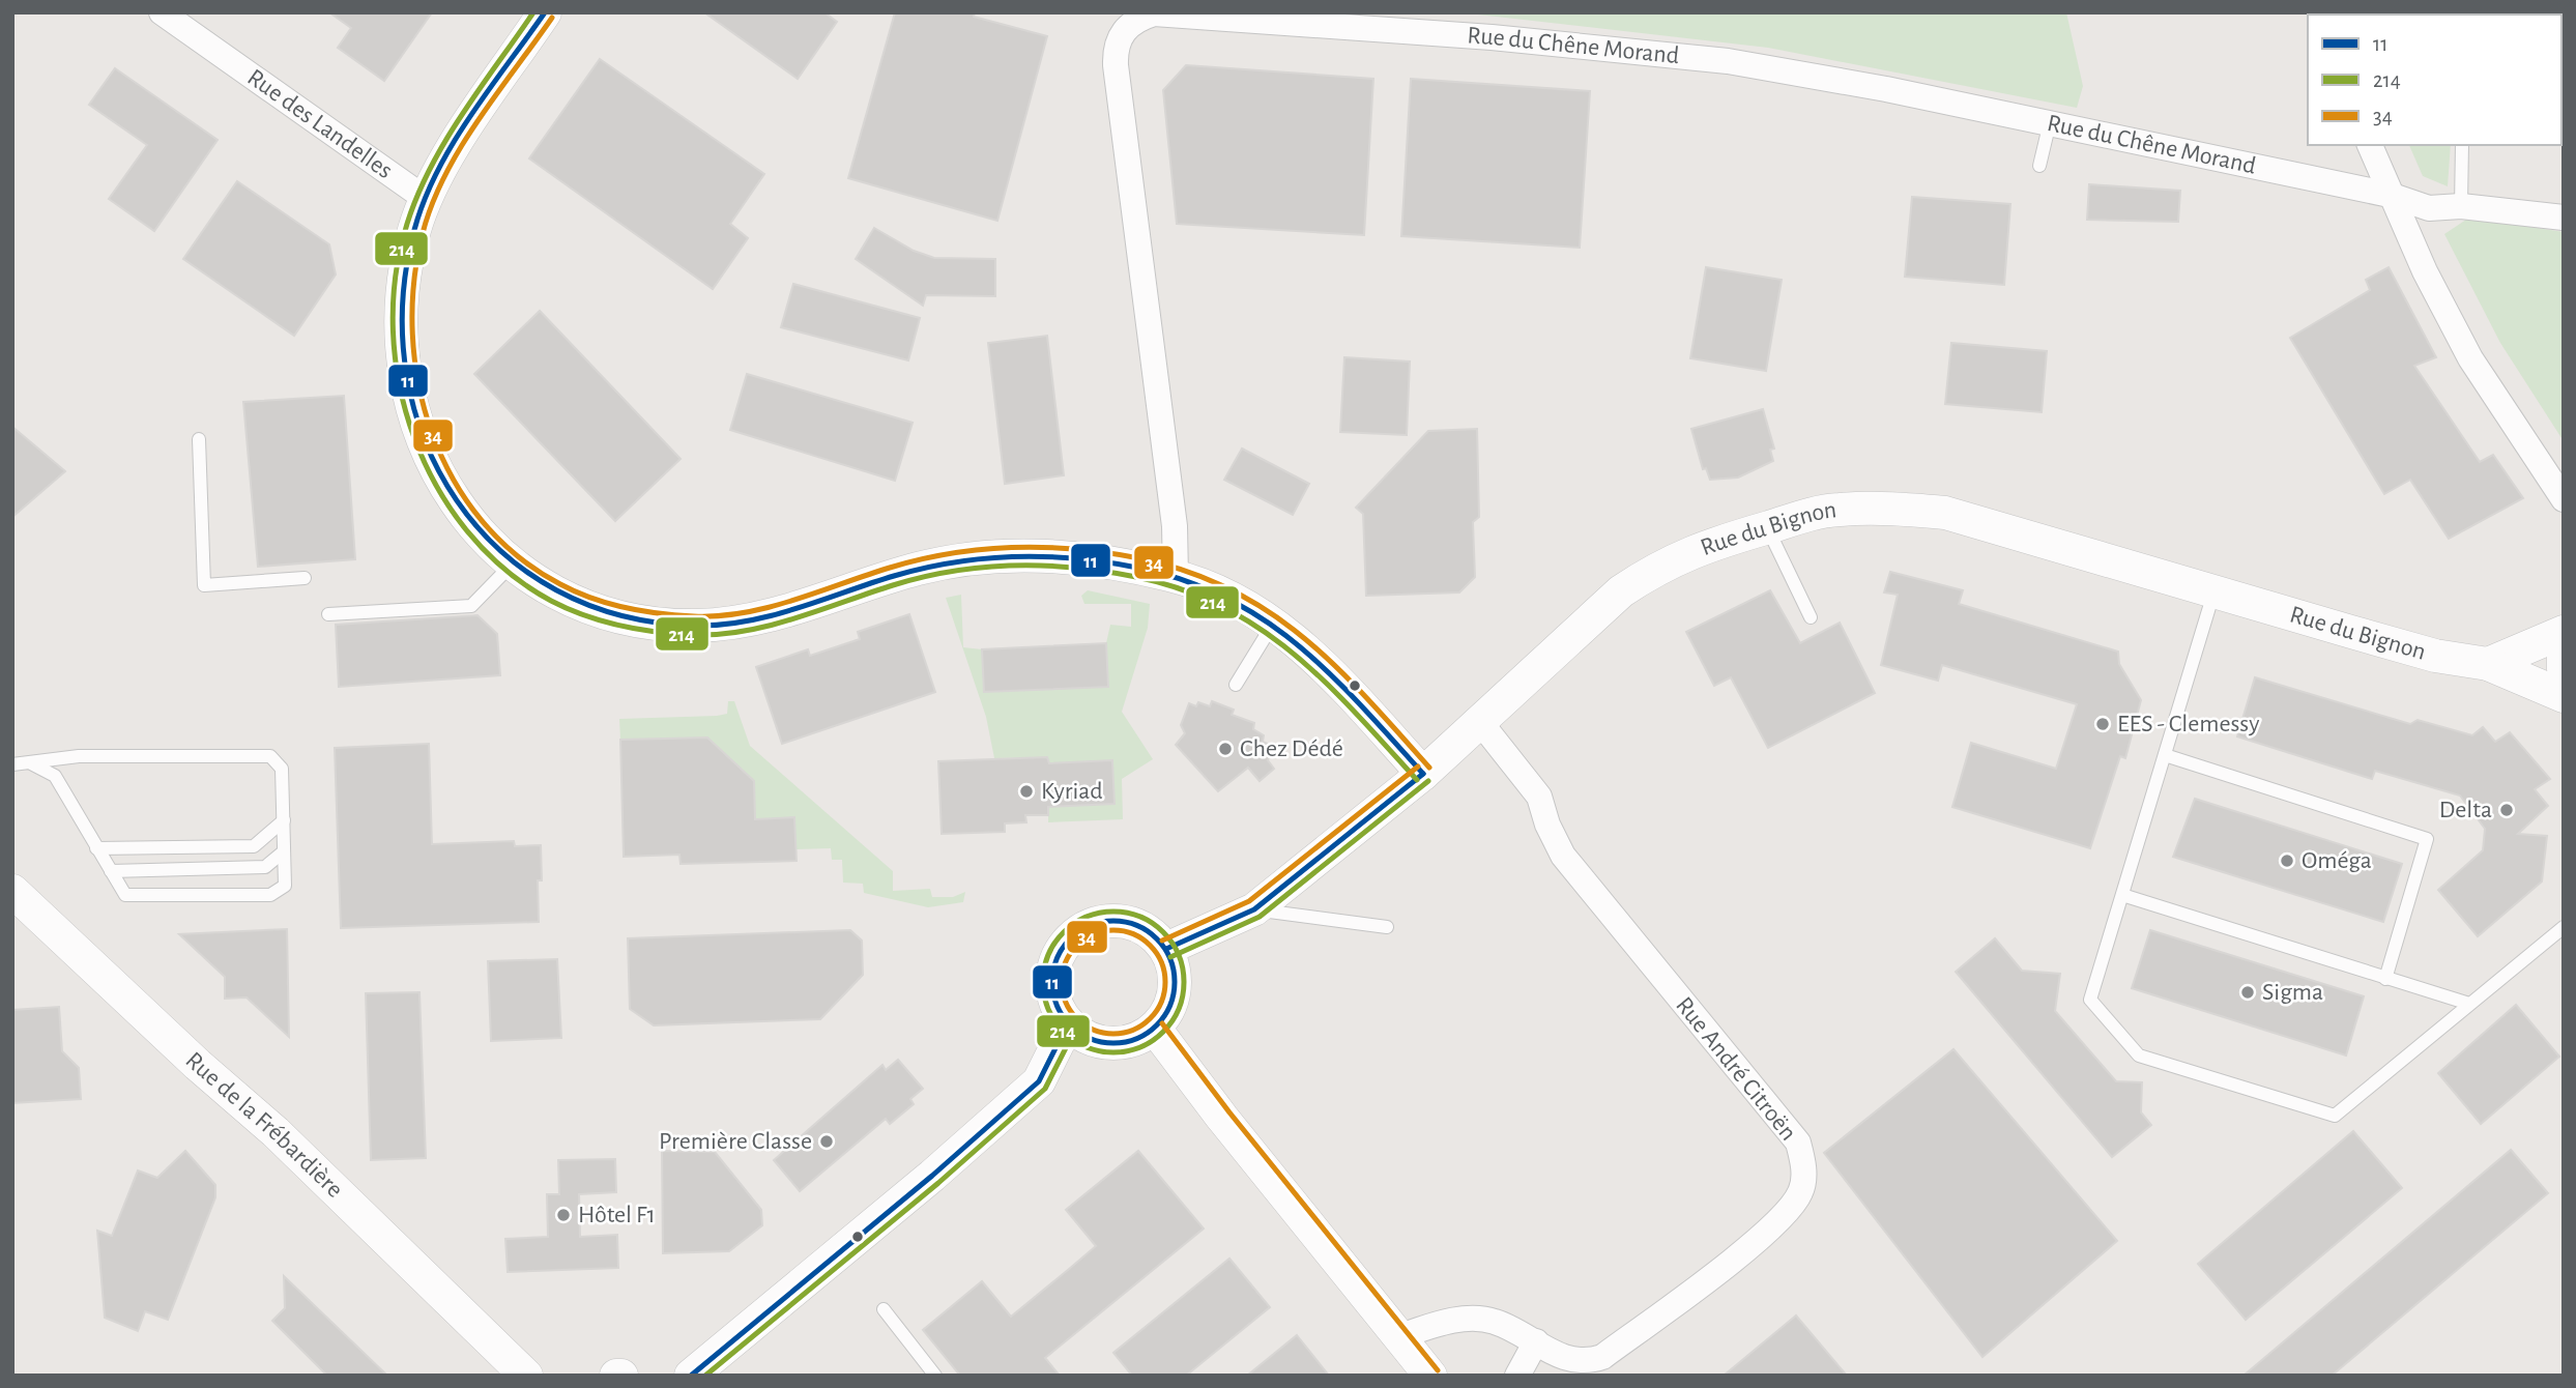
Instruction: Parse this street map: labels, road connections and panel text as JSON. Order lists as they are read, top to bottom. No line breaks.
{"streets":{"street":["Rue du Chêne Morand","Rue des Landelles","Rue du Bignon","Rue André Citroën","Rue de la Frébardière"]},"crossings":[["Rue du Bignon","Rue André Citroën"]],"places":["EES - Clemessy","Chez Dédé","Kyriad","Delta","Oméga","Sigma","Première Classe","Hôtel F1"],"lines":["transit line 11","transit line 214","transit line 34"],"legend":["11","214","34"]}
